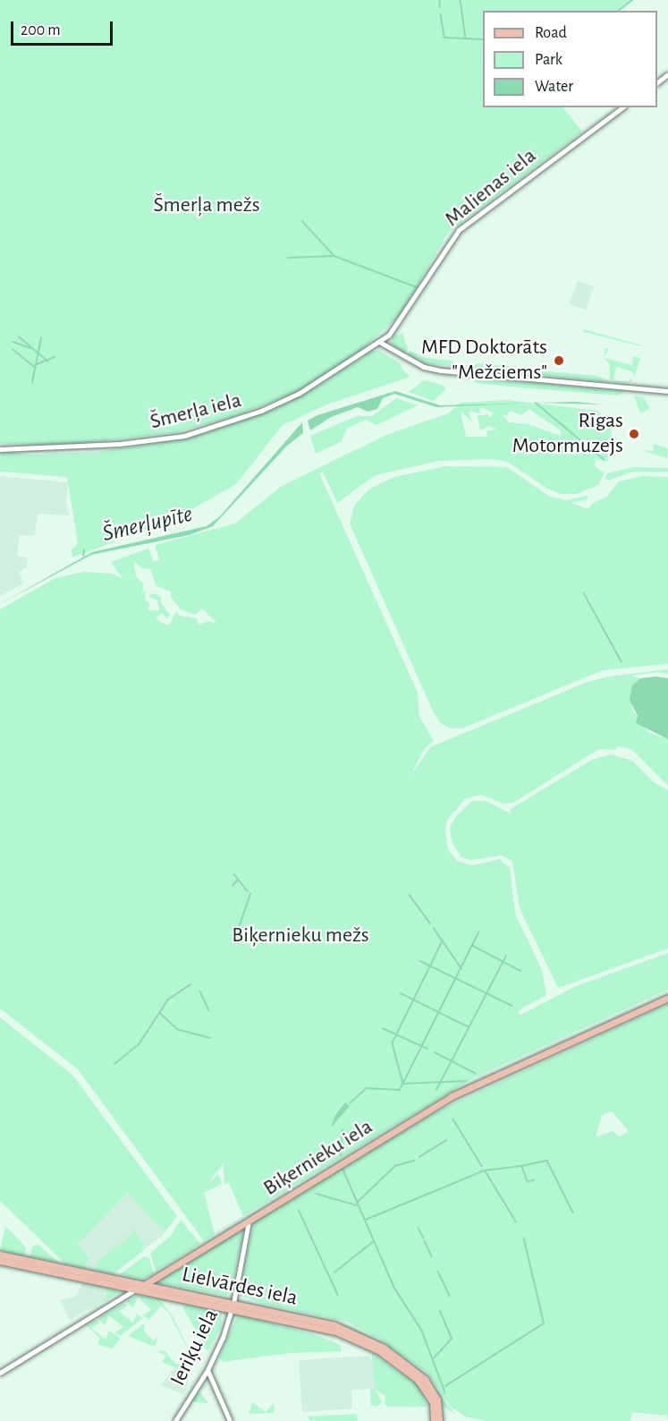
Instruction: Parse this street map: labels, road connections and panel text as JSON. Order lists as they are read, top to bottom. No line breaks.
{"streets":{"main road":["Biķernieku iela","Lielvārdes iela"],"street":["Malienas iela","Šmerļa iela","Ieriķu iela"]},"crossings":[["Malienas iela","Šmerļa iela"],["Biķernieku iela","Lielvārdes iela"],["Biķernieku iela","Ieriķu iela"],["Lielvārdes iela","Ieriķu iela"]],"water":["Šmerļupīte"],"parks":["Šmerļa mežs","Biķernieku mežs"],"places":["MFD Doktorāts \"Mežciems\"","Rīgas Motormuzejs"],"legend":["Road","Park","Water"],"scale_bar":"200 m"}
